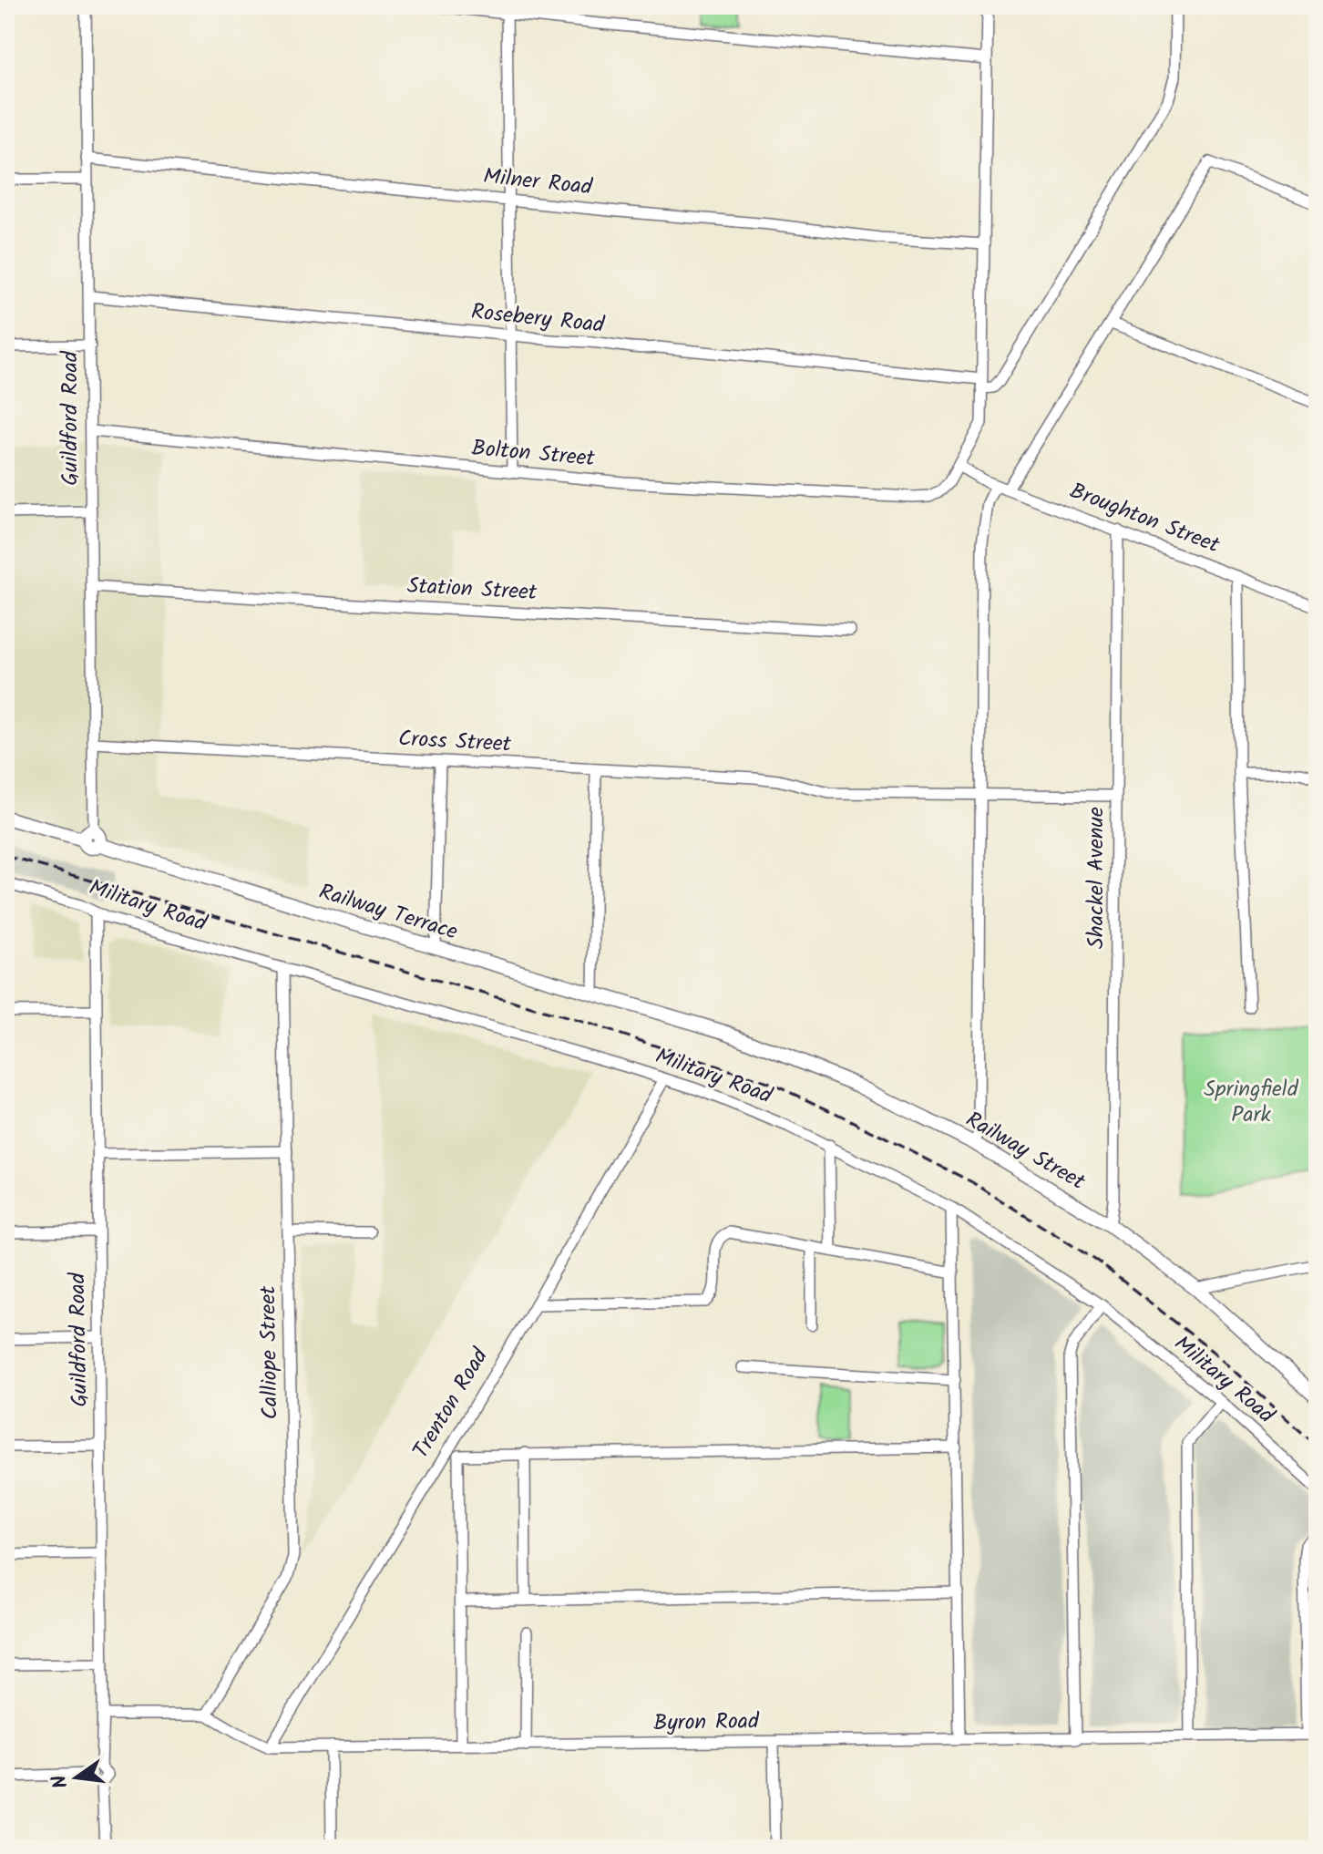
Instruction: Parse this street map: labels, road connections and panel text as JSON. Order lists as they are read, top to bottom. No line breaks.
{"streets":{"main road":["Railway Terrace","Railway Street"],"street":["Milner Road","Rosebery Road","Guildford Road","Bolton Street","Broughton Street","Station Street","Cross Street","Shackel Avenue","Military Road","Calliope Street","Trenton Road","Byron Road"]},"crossings":[["Milner Road","Guildford Road"],["Milner Road","Bolton Street"],["Rosebery Road","Guildford Road"],["Rosebery Road","Bolton Street"],["Guildford Road","Bolton Street"],["Guildford Road","Station Street"],["Guildford Road","Cross Street"],["Guildford Road","Military Road"],["Guildford Road","Railway Terrace"],["Guildford Road","Byron Road"],["Bolton Street","Broughton Street"],["Broughton Street","Shackel Avenue"],["Cross Street","Shackel Avenue"],["Shackel Avenue","Railway Street"],["Military Road","Calliope Street"],["Military Road","Trenton Road"],["Railway Terrace","Railway Street"],["Calliope Street","Byron Road"],["Trenton Road","Byron Road"]],"parks":["Springfield Park"],"north":"left"}
